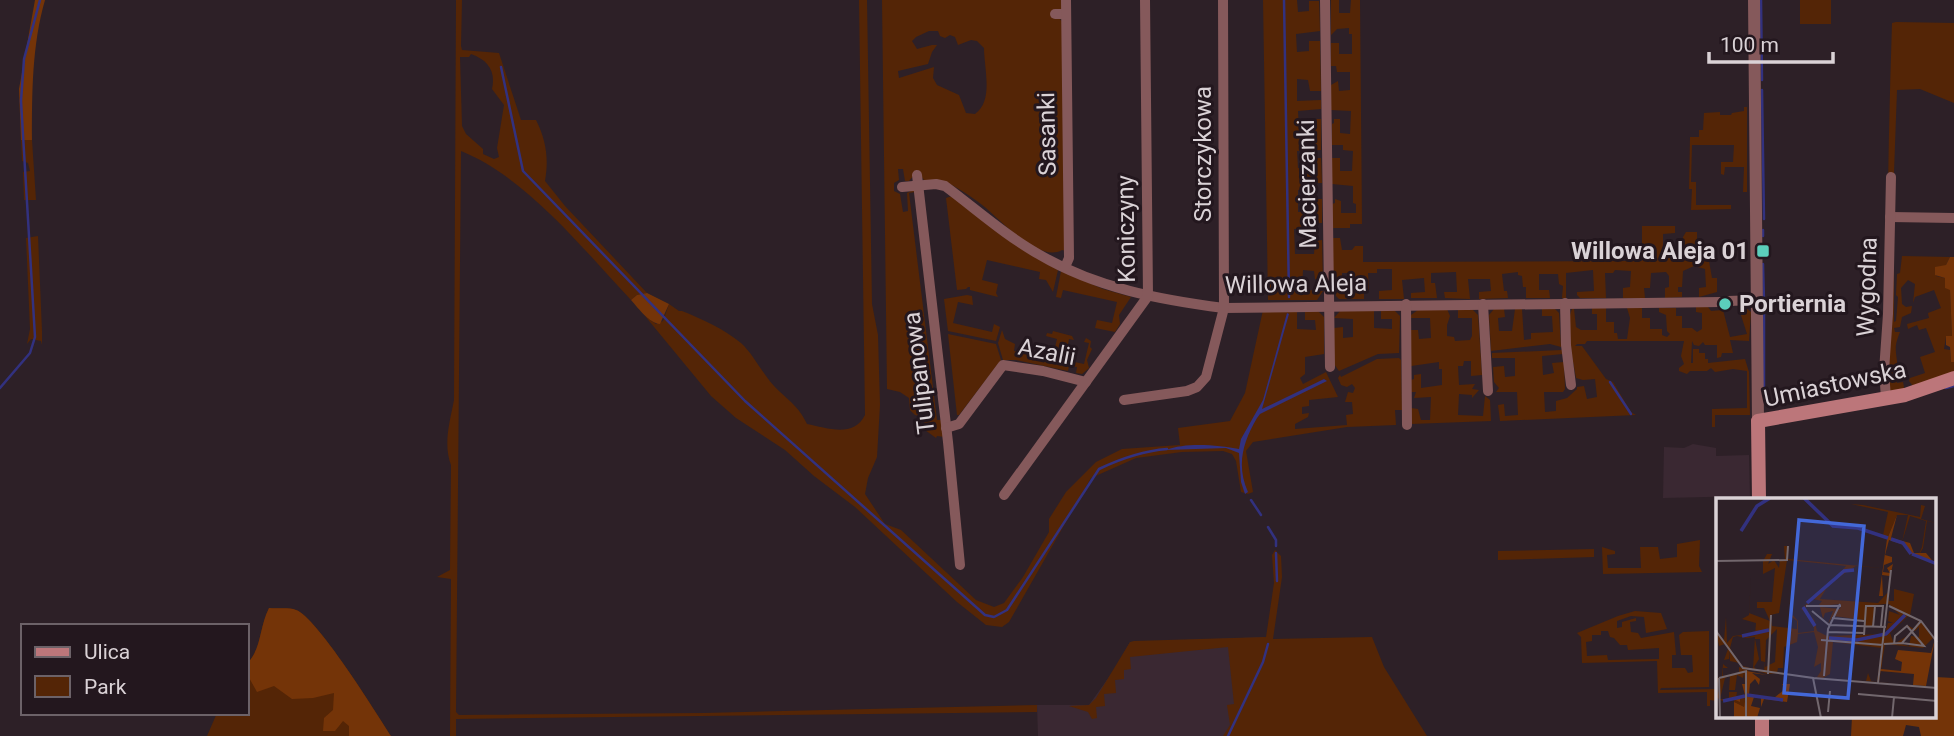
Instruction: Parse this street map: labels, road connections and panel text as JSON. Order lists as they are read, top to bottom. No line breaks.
{"streets":{"main road":["Umiastowska"],"street":["Sasanki","Storczykowa","Macierzanki","Koniczyny","Willowa Aleja","Wygodna","Azalii","Tulipanowa"]},"crossings":[["Sasanki","Willowa Aleja"],["Storczykowa","Willowa Aleja"],["Macierzanki","Willowa Aleja"],["Koniczyny","Willowa Aleja"],["Koniczyny","Azalii"],["Willowa Aleja","Tulipanowa"],["Wygodna","Umiastowska"],["Azalii","Tulipanowa"]],"places":{"transit":["Willowa Aleja 01"],"other":["Portiernia"]},"legend":["Ulica","Park"],"scale_bar":"100 m"}
